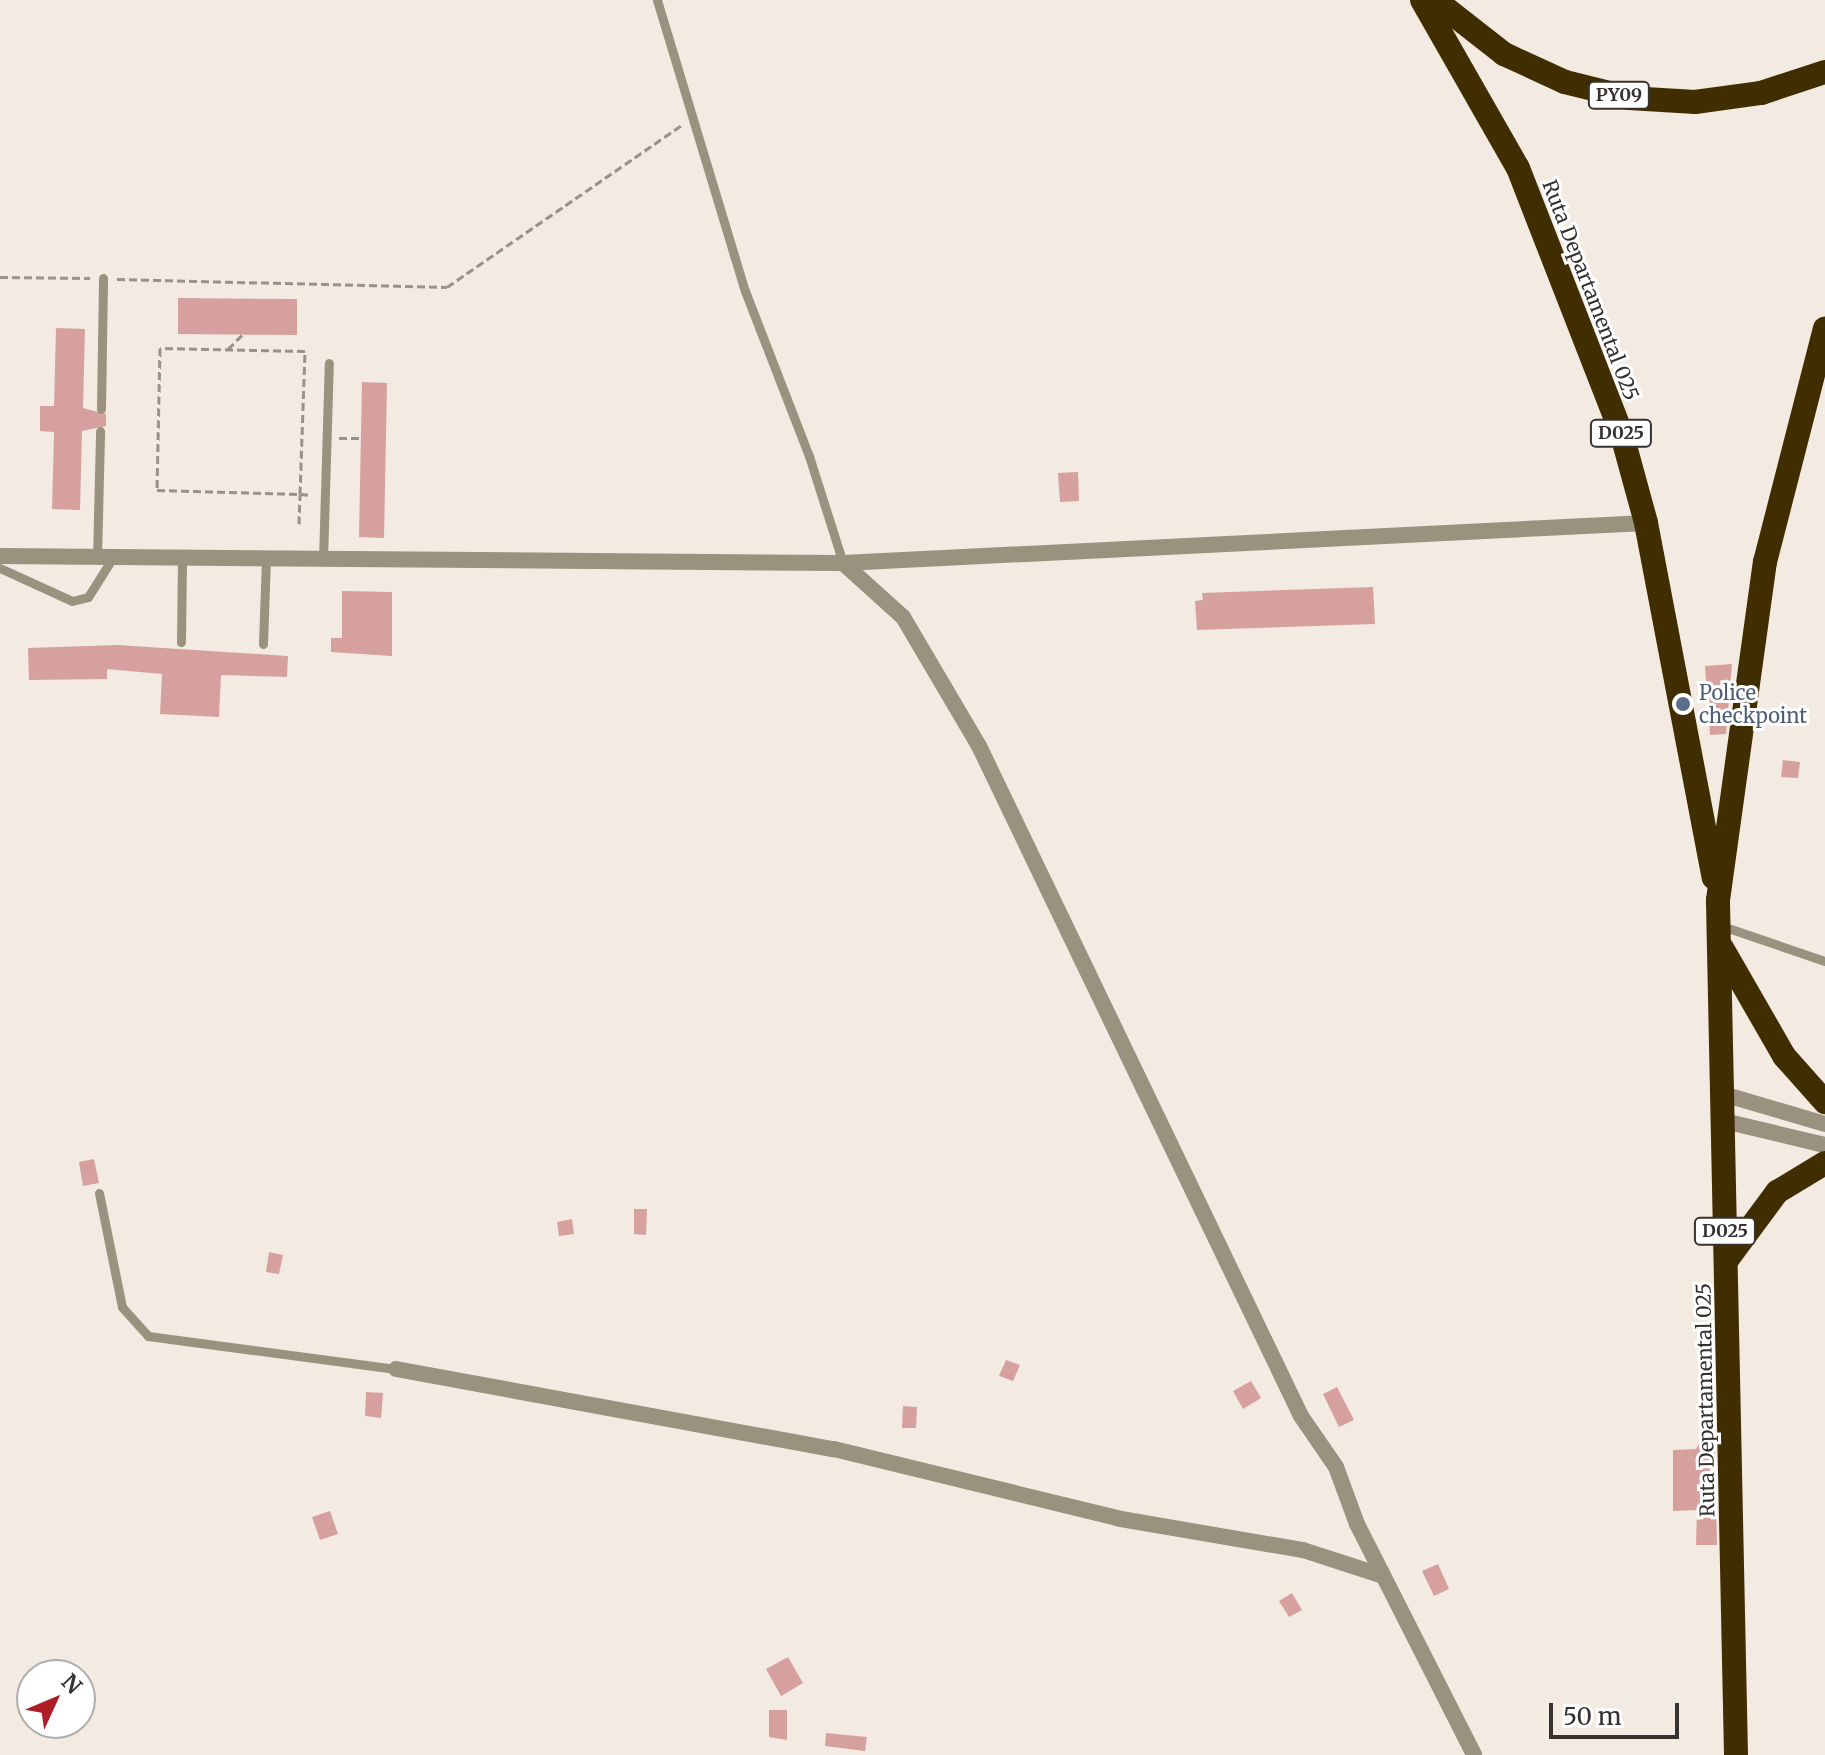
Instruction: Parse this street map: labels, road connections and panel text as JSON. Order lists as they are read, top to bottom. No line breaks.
{"streets":{"highway":["PY09","Ruta Departamental 025","D025"]},"places":["Police checkpoint"],"scale_bar":"50 m","north":"top right"}
